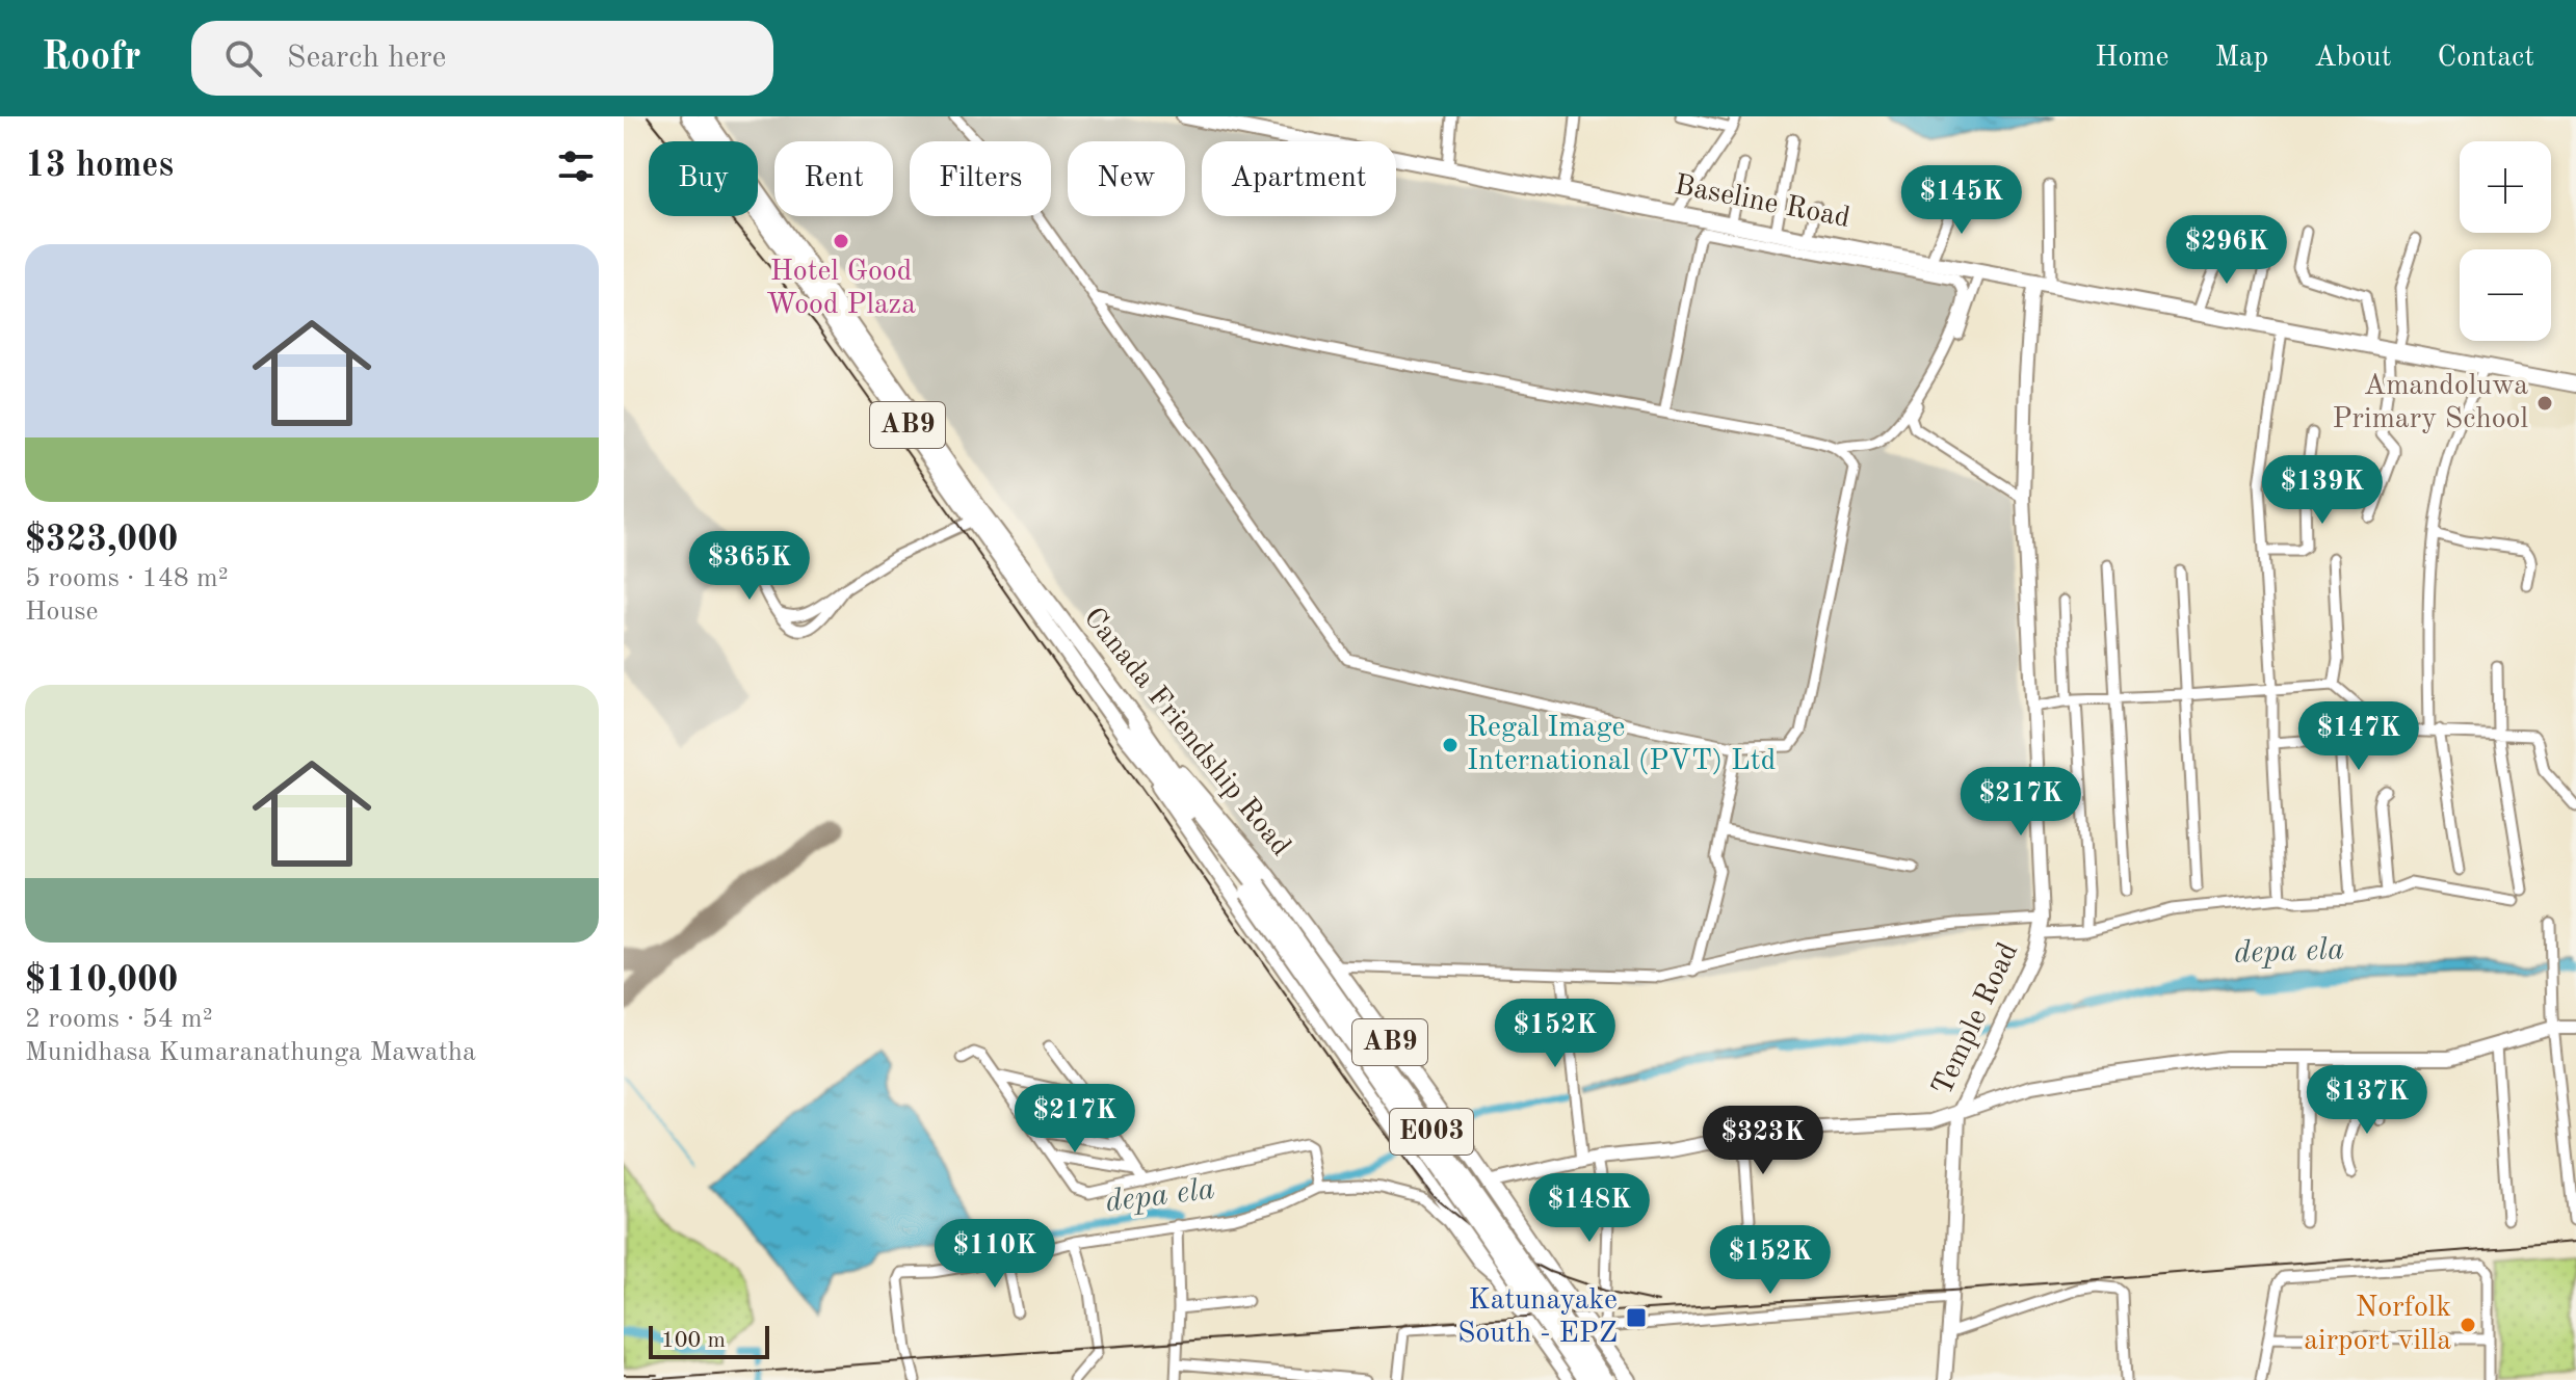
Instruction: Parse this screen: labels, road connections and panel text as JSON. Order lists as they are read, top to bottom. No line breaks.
{"streets":{"highway":["E003"],"main road":["Baseline Road","AB9","Canada Friendship Road"],"street":["Temple Road"]},"crossings":[["Baseline Road","Temple Road"],["Canada Friendship Road","E003"]],"water":["depa ela"],"places":{"other":["Hotel Good Wood Plaza","Amandoluwa Primary School","Regal Image International (PVT) Ltd","Norfolk airport villa"],"transit":["Katunayake South - EPZ"]},"scale_bar":"100 m","page":{"header":"Roofr","search":"Search here","nav":["Home","Map","About","Contact"],"heading":"13 homes","map_buttons":["+","−"],"chip":["Buy","Rent","Filters","New","Apartment"],"price":["$145K","$296K","$139K","$365K","$147K","$217K","$152K","$137K","$217K","$323K","$148K","$110K","$152K"],"list":[{"name":"$323,000","note":"5 rooms · 148 m² · House"},{"name":"$110,000","note":"2 rooms · 54 m² · Munidhasa Kumaranathunga Mawatha"}],"scale":"100 m"}}
